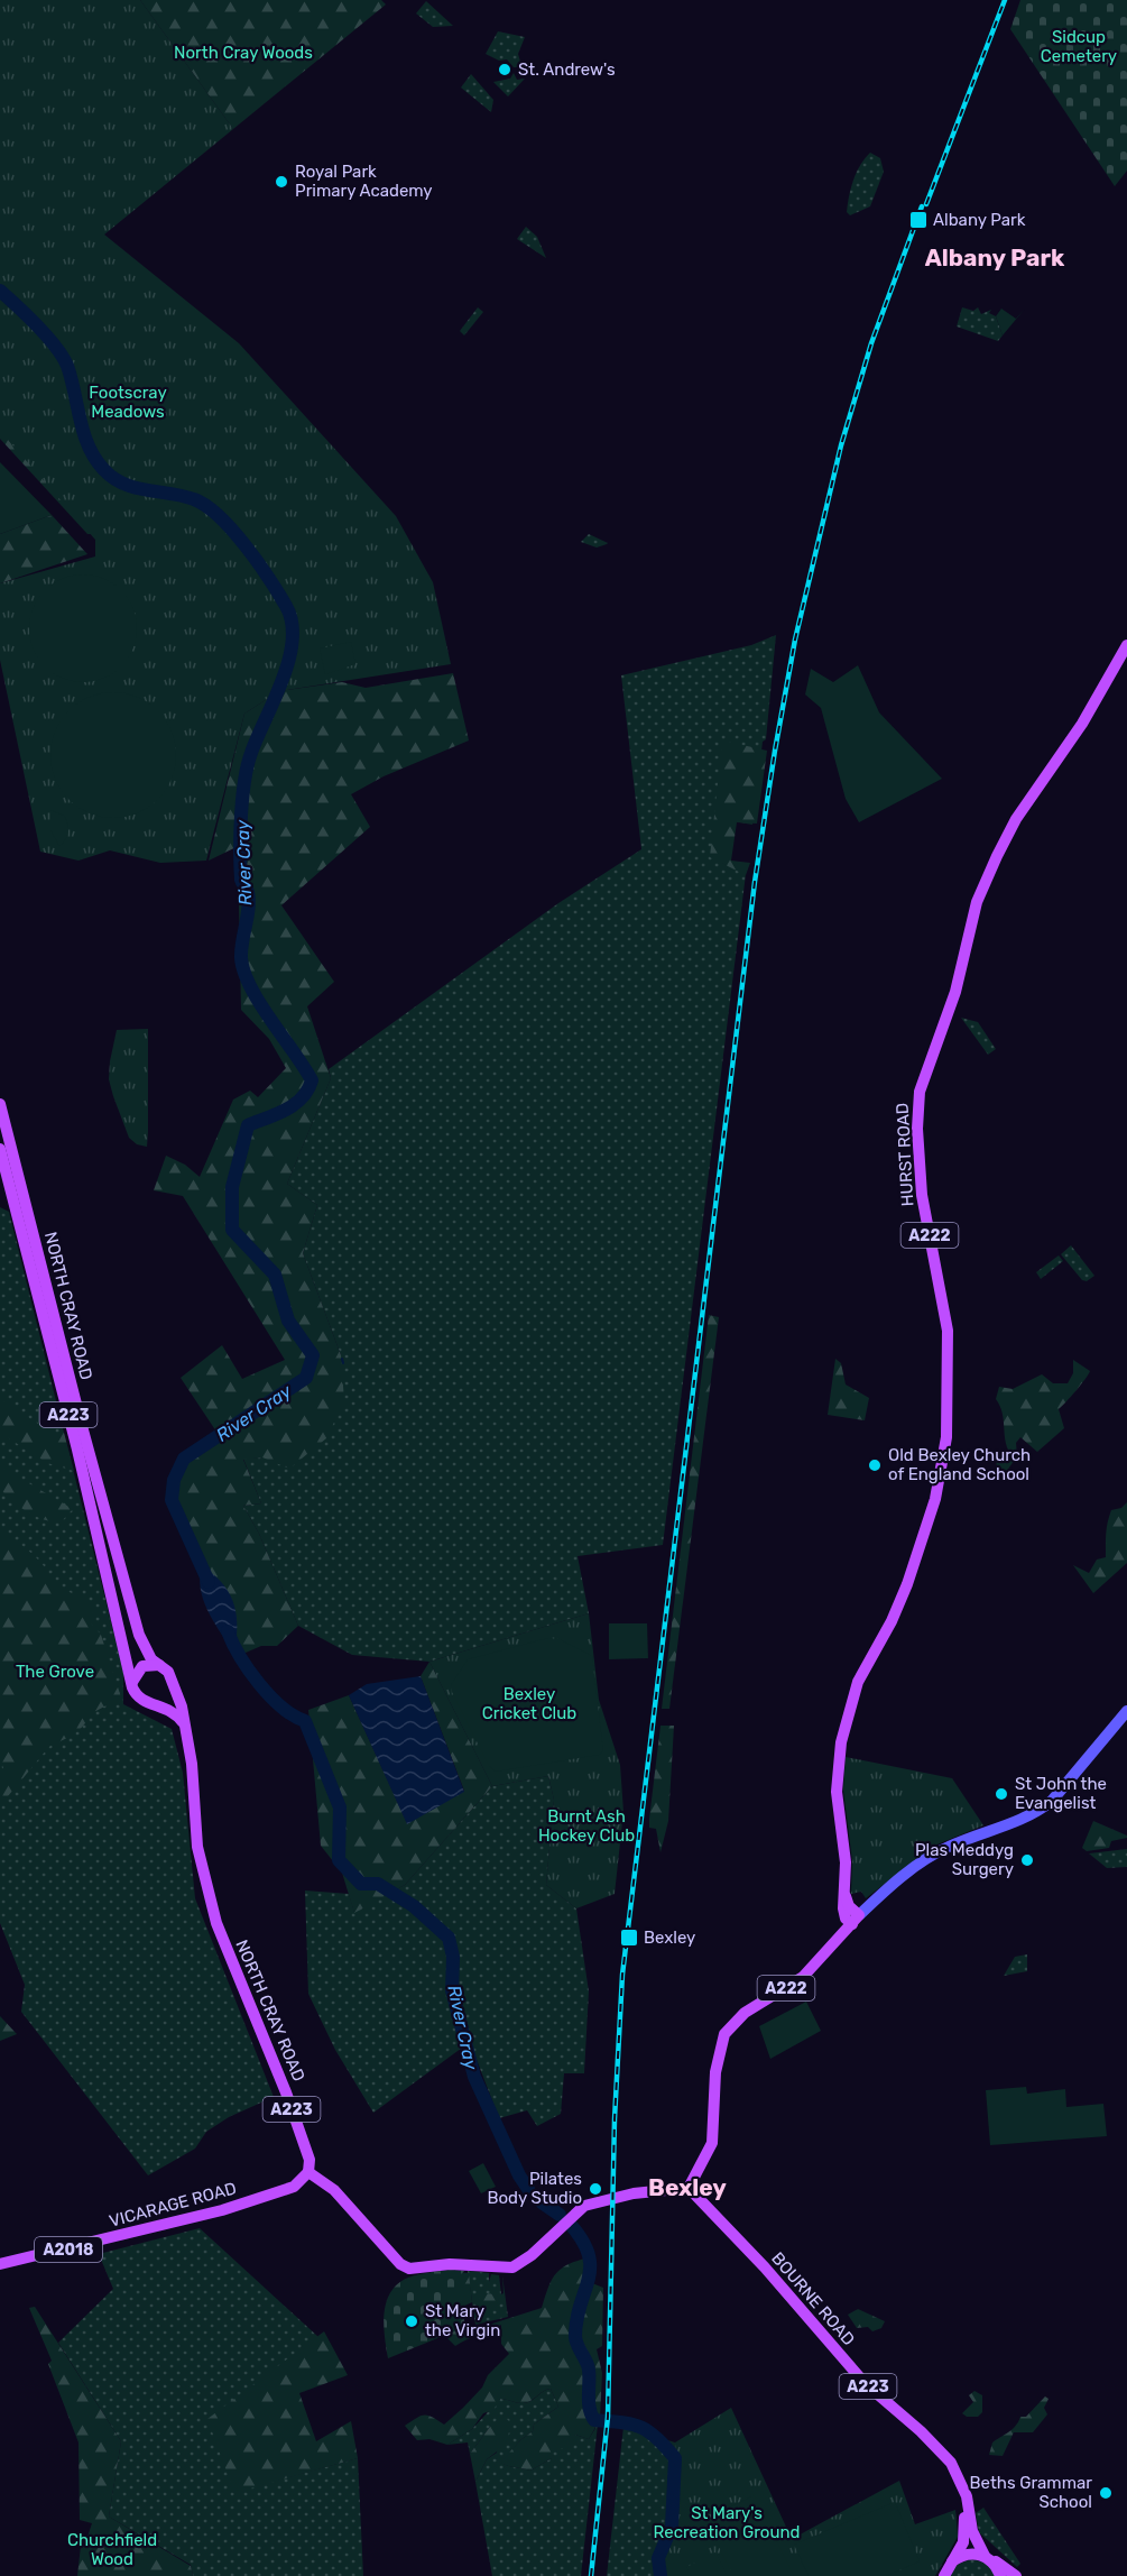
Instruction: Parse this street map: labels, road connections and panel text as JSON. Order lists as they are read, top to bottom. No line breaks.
{"streets":{"main road":["HURST ROAD","A222","NORTH CRAY ROAD","A223","VICARAGE ROAD","A2018","BOURNE ROAD"]},"crossings":[["HURST ROAD","A222"],["A222","BOURNE ROAD"],["NORTH CRAY ROAD","A223"],["NORTH CRAY ROAD","VICARAGE ROAD"]],"districts":["Albany Park","Bexley"],"water":["River Cray"],"parks":["Sidcup Cemetery","North Cray Woods","Footscray Meadows","The Grove","Bexley Cricket Club","Burnt Ash Hockey Club","St Mary's Recreation Ground","Churchfield Wood"],"places":{"other":["St. Andrew's","Royal Park Primary Academy","Old Bexley Church of England School","St John the Evangelist","Plas Meddyg Surgery","Pilates Body Studio","St Mary the Virgin","Beths Grammar School"],"transit":["Albany Park","Bexley"]}}
